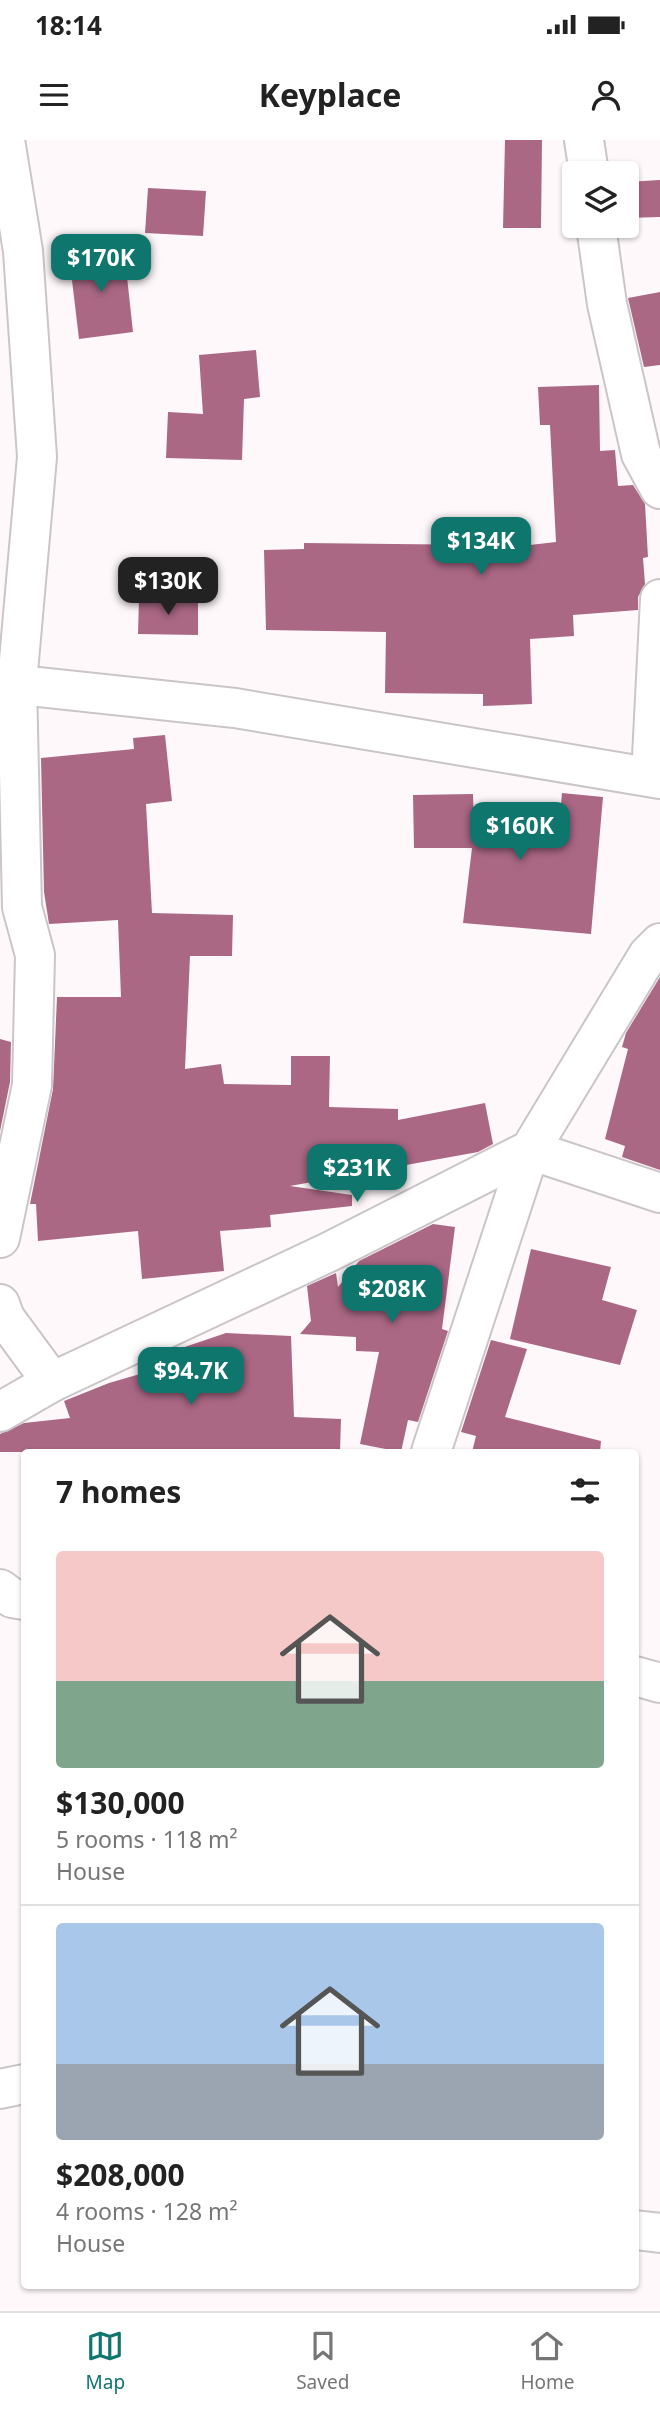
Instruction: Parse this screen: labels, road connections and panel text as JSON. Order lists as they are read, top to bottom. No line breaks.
{"page":{"status":"18:14","header":"Keyplace","price":["$170K","$134K","$130K","$160K","$231K","$208K","$94.7K"],"heading":"7 homes","list":[{"name":"$130,000","note":"5 rooms · 118 m² · House"},{"name":"$208,000","note":"4 rooms · 128 m² · House"}],"tabs":["Map","Saved","Home"]}}
